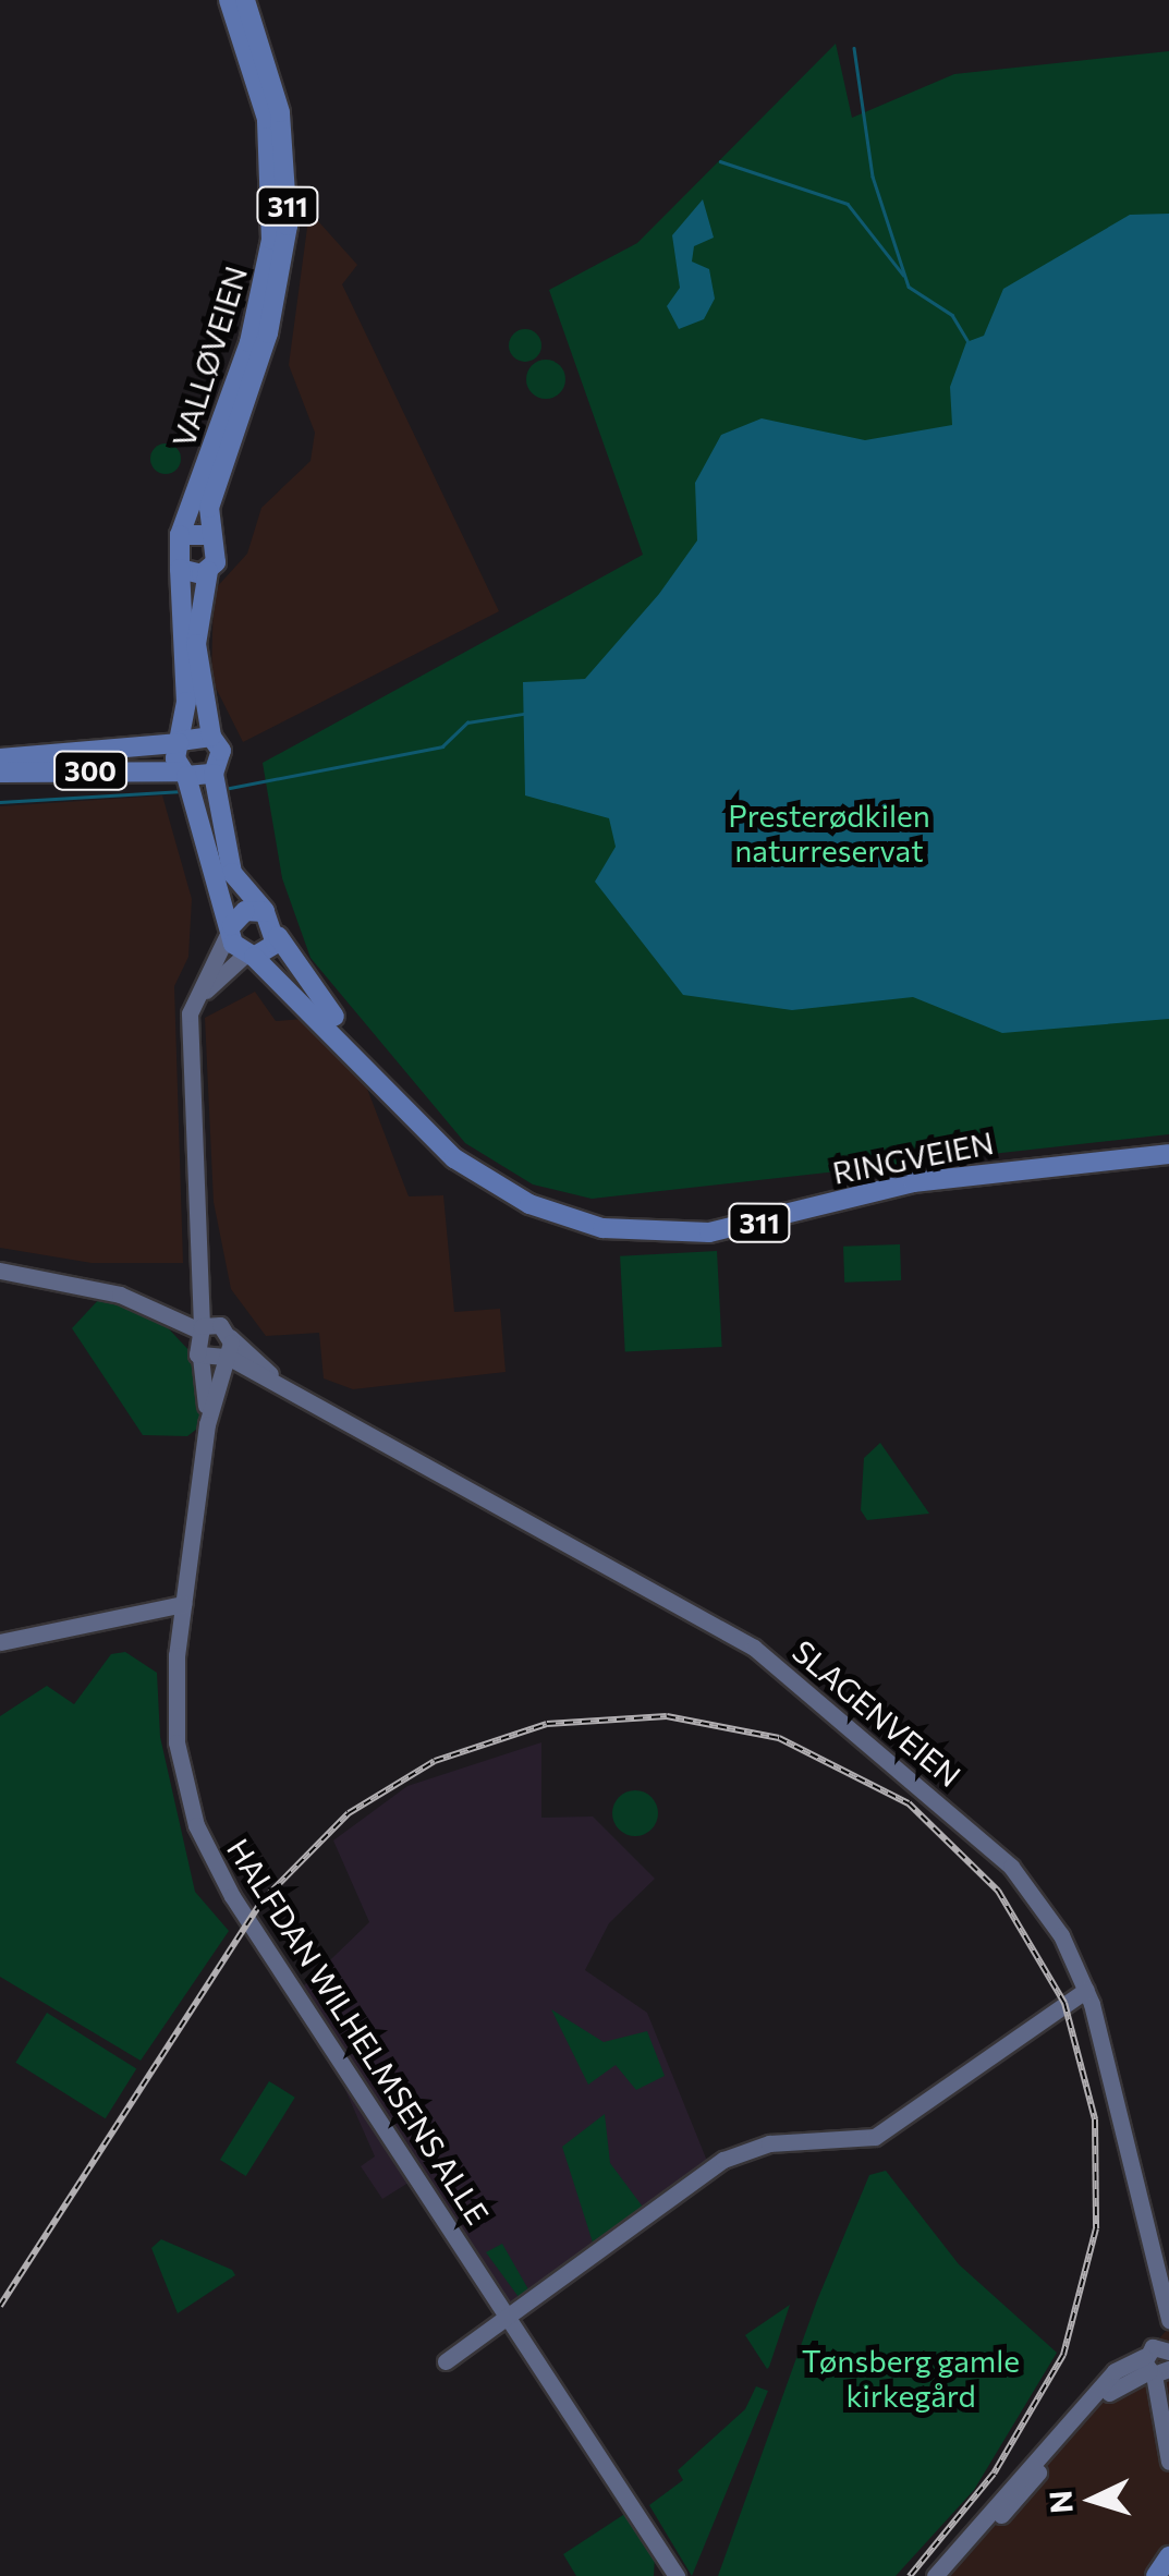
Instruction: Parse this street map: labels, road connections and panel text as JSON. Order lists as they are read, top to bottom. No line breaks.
{"streets":{"main road":["311","VALLØVEIEN","300","RINGVEIEN","SLAGENVEIEN","HALFDAN WILHELMSENS ALLE"]},"crossings":[["VALLØVEIEN","300"],["VALLØVEIEN","RINGVEIEN"],["300","RINGVEIEN"],["SLAGENVEIEN","HALFDAN WILHELMSENS ALLE"]],"parks":["Presterødkilen naturreservat","Tønsberg gamle kirkegård"],"north":"left"}
